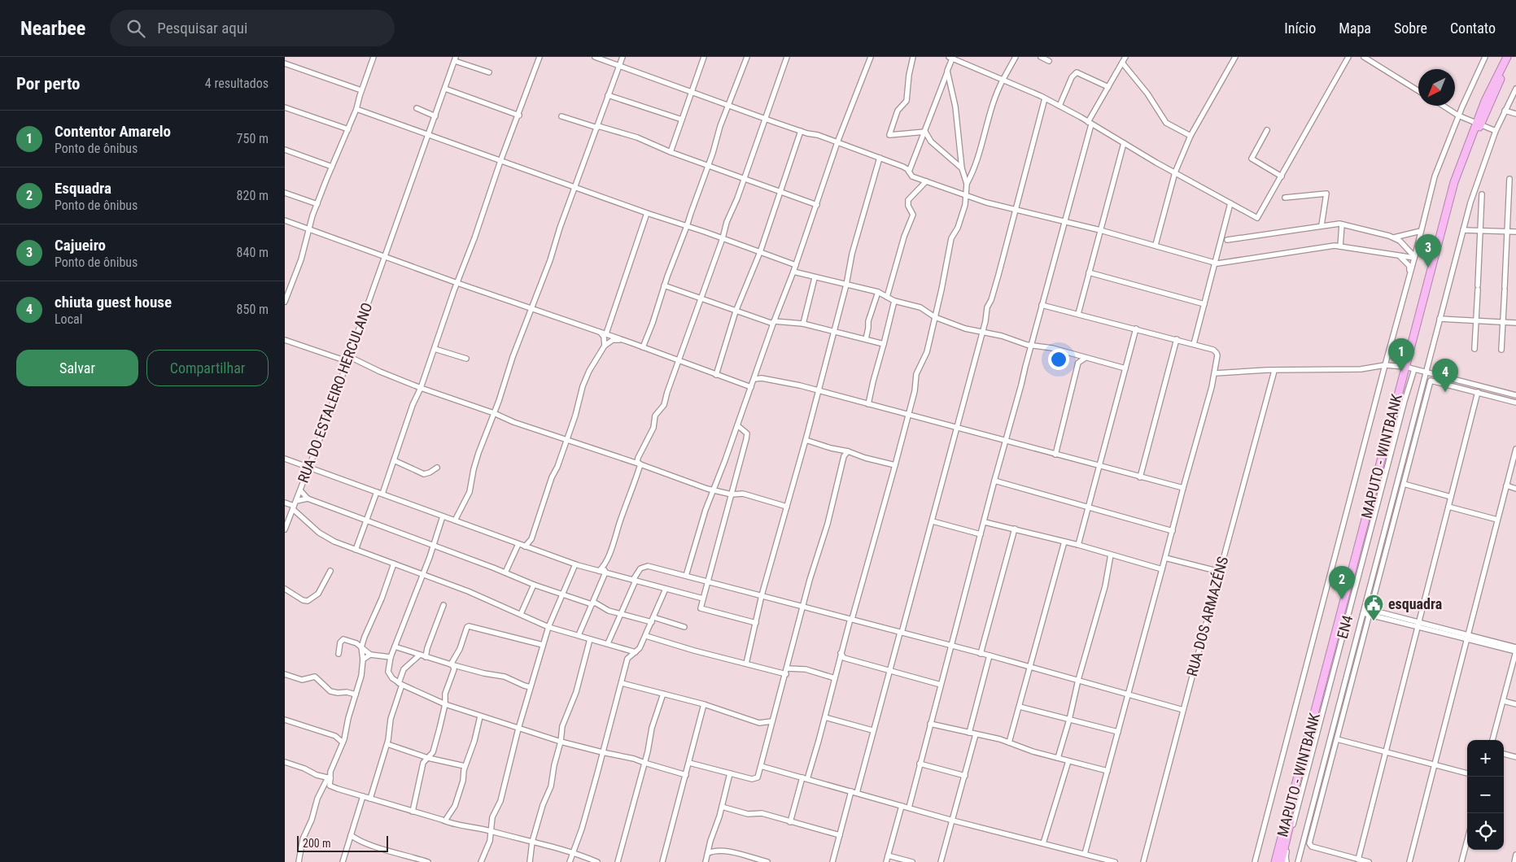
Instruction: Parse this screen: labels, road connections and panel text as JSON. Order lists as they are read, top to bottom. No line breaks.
{"streets":{"highway":["MAPUTO - WINTBANK"],"street":["RUA DO ESTALEIRO HERCULANO","RUA DOS ARMAZÉNS","EN4"]},"crossings":[["MAPUTO - WINTBANK","EN4"]],"places":{"public building":["esquadra"]},"scale_bar":"200 m","north":"bottom left","page":{"header":"Nearbee","search":"Pesquisar aqui","nav":["Início","Mapa","Sobre","Contato"],"heading":["Por perto","4 resultados"],"list":[{"mark":"1","name":"Contentor Amarelo","note":"Ponto de ônibus","value":"750 m"},{"mark":"2","name":"Esquadra","note":"Ponto de ônibus","value":"820 m"},{"mark":"3","name":"Cajueiro","note":"Ponto de ônibus","value":"840 m"},{"mark":"4","name":"chiuta guest house","note":"Local","value":"850 m"}],"pins":["3","1","4","2"],"buttons":["Salvar","Compartilhar"],"map_buttons":["+","−"],"scale":"200 m"}}
